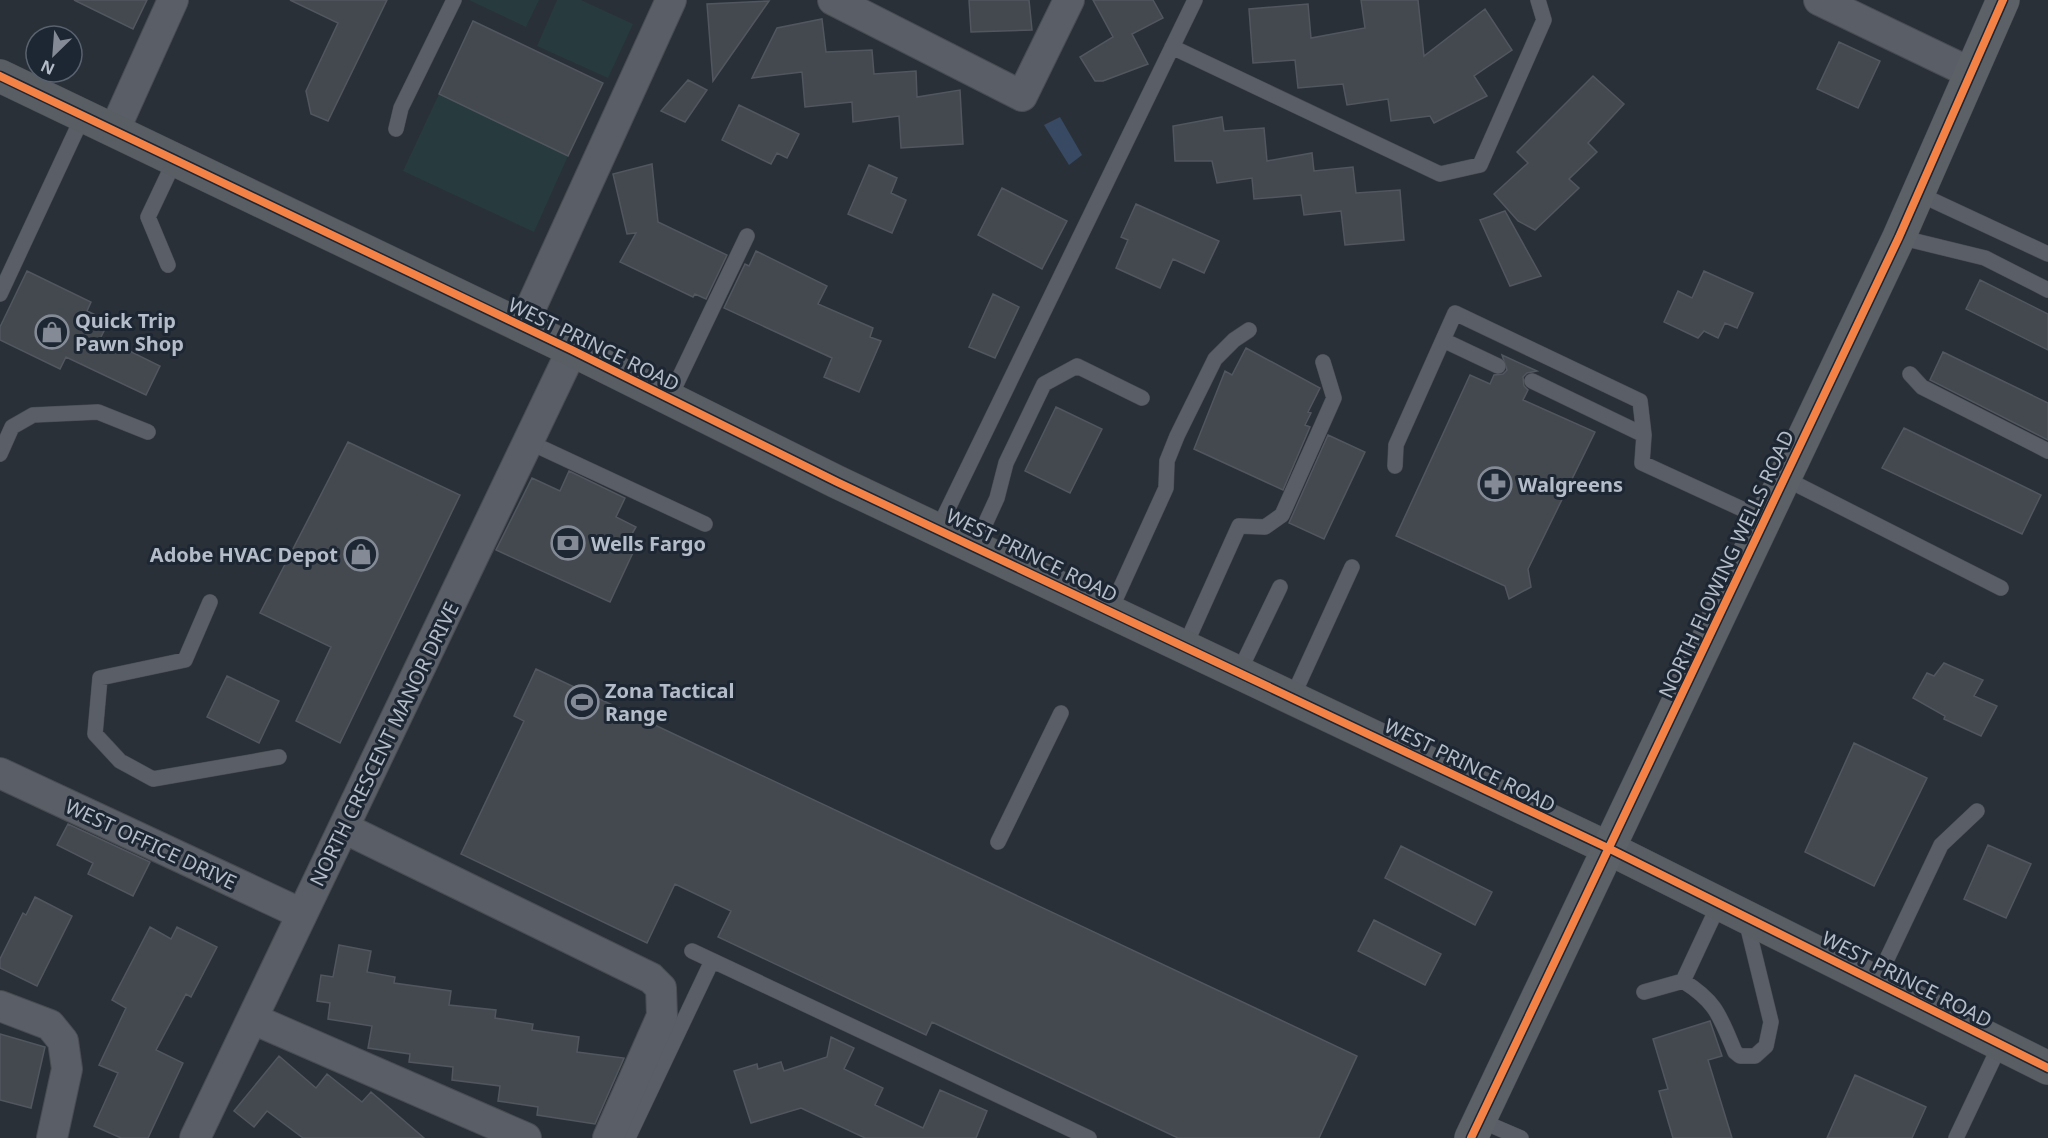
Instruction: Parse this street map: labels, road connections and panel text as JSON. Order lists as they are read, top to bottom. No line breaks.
{"streets":{"main road":["WEST PRINCE ROAD","NORTH FLOWING WELLS ROAD"],"street":["NORTH CRESCENT MANOR DRIVE","WEST OFFICE DRIVE"]},"crossings":[["WEST PRINCE ROAD","NORTH FLOWING WELLS ROAD"],["WEST PRINCE ROAD","NORTH CRESCENT MANOR DRIVE"],["NORTH CRESCENT MANOR DRIVE","WEST OFFICE DRIVE"]],"places":{"shop":["Quick Trip Pawn Shop","Adobe HVAC Depot"],"pharmacy":["Walgreens"],"bank":["Wells Fargo"],"sports":["Zona Tactical Range"]},"north":"bottom left"}
